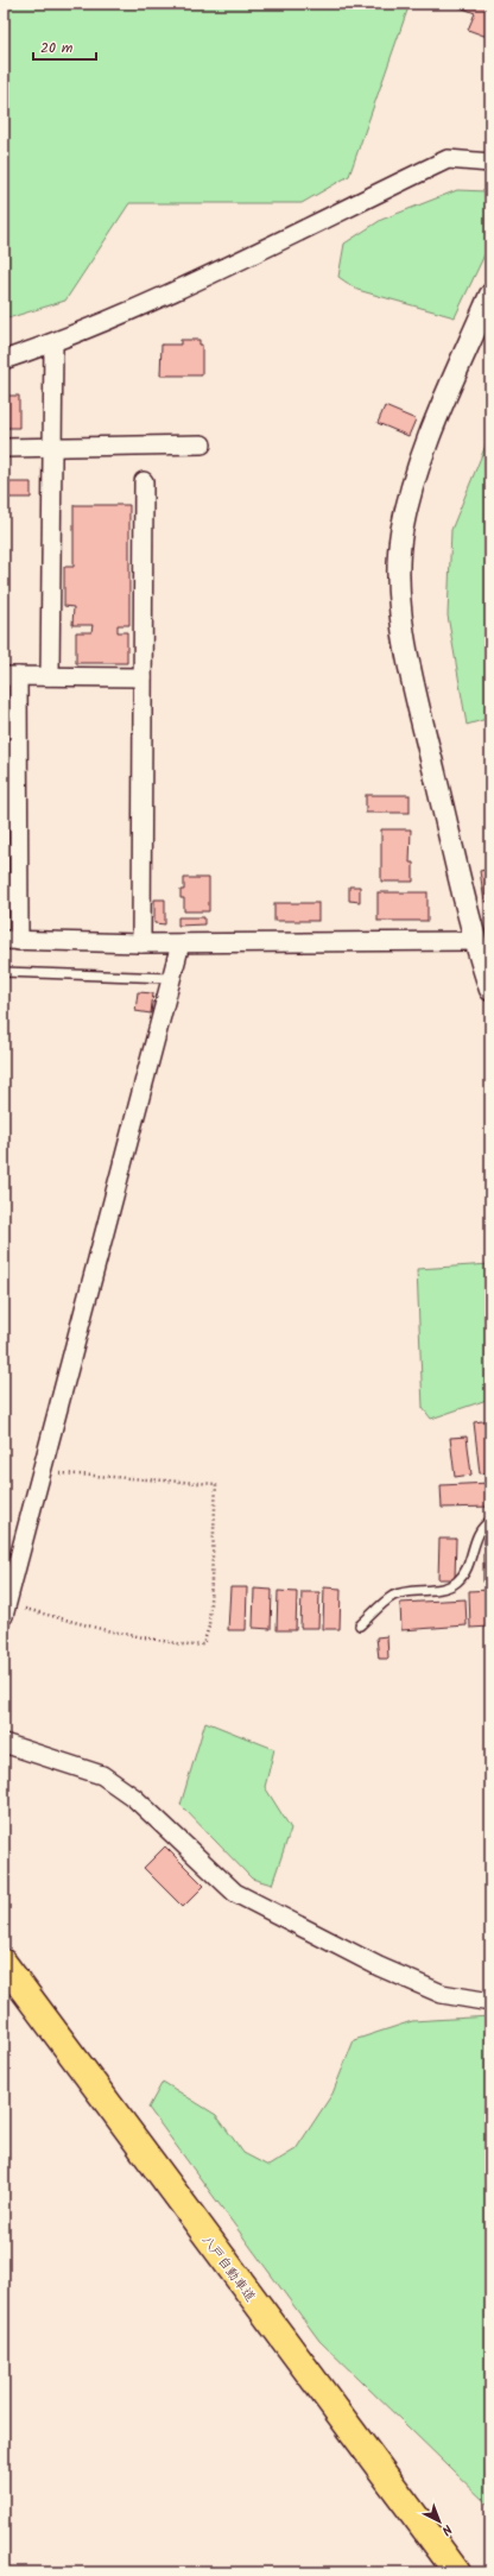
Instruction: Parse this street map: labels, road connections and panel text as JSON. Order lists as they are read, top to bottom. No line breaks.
{"streets":{"highway":["八戸自動車道"]},"scale_bar":"20 m","north":"bottom right"}
